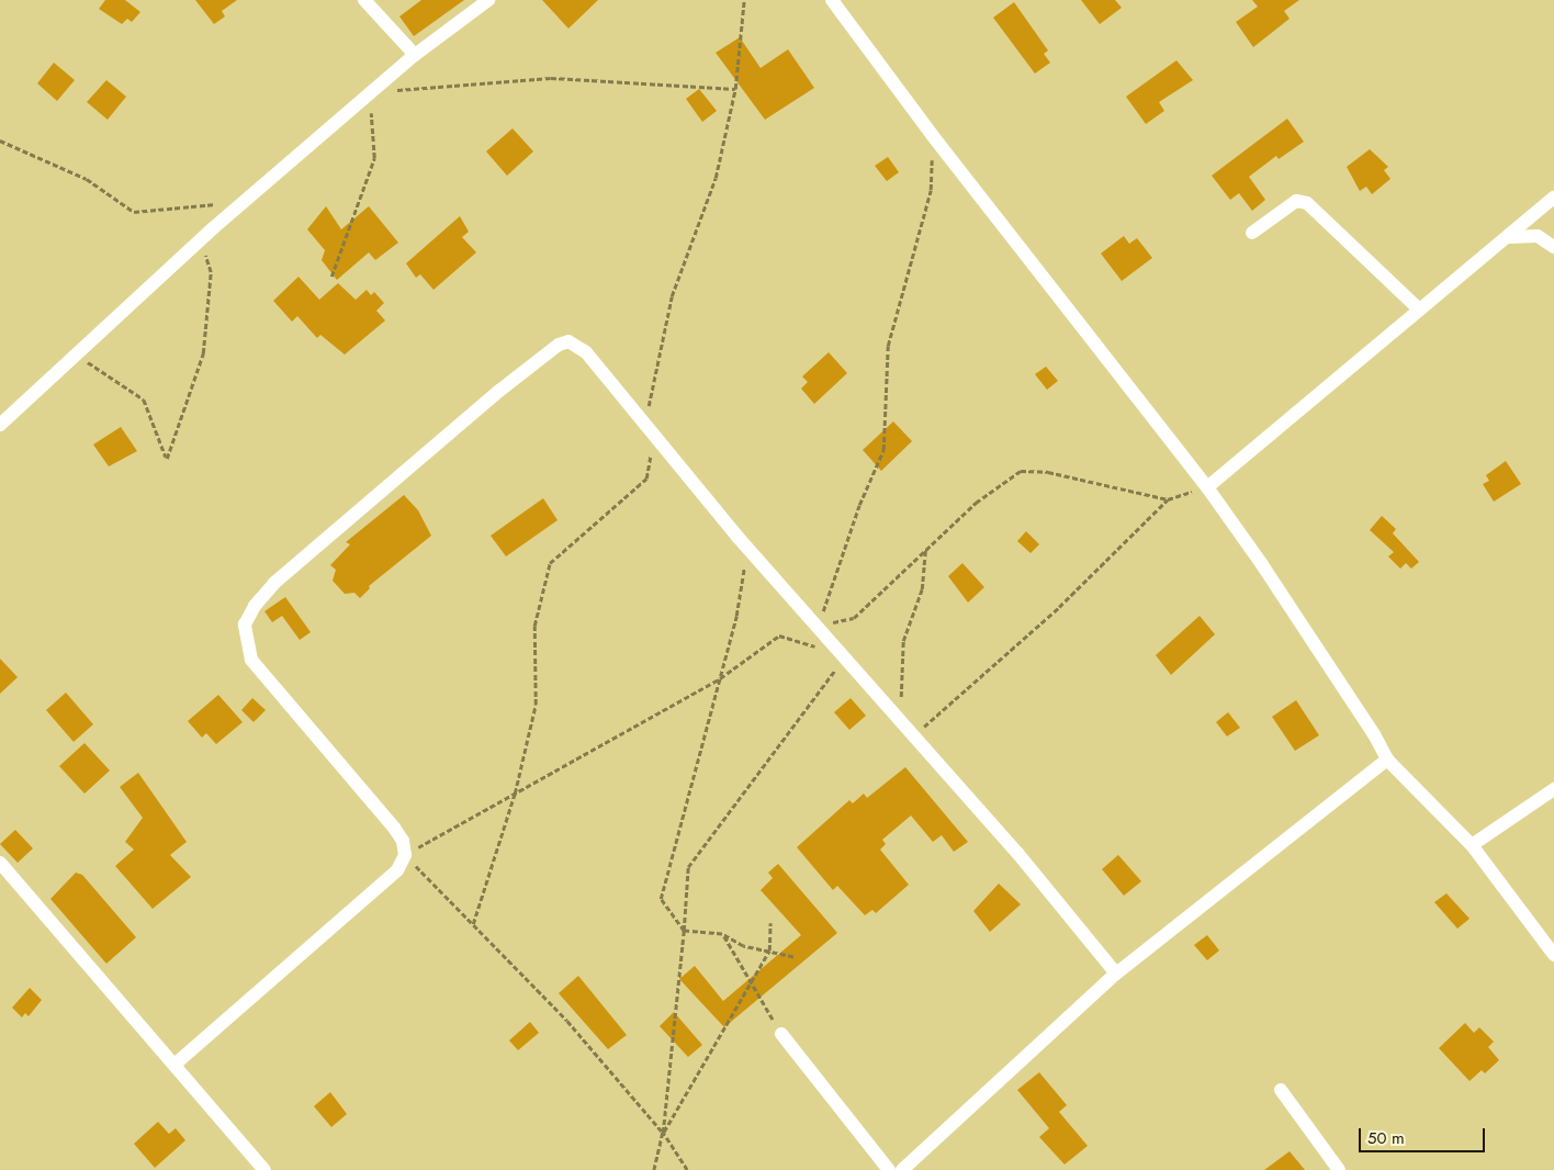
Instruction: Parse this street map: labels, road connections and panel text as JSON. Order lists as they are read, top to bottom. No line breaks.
{"scale_bar":"50 m"}
